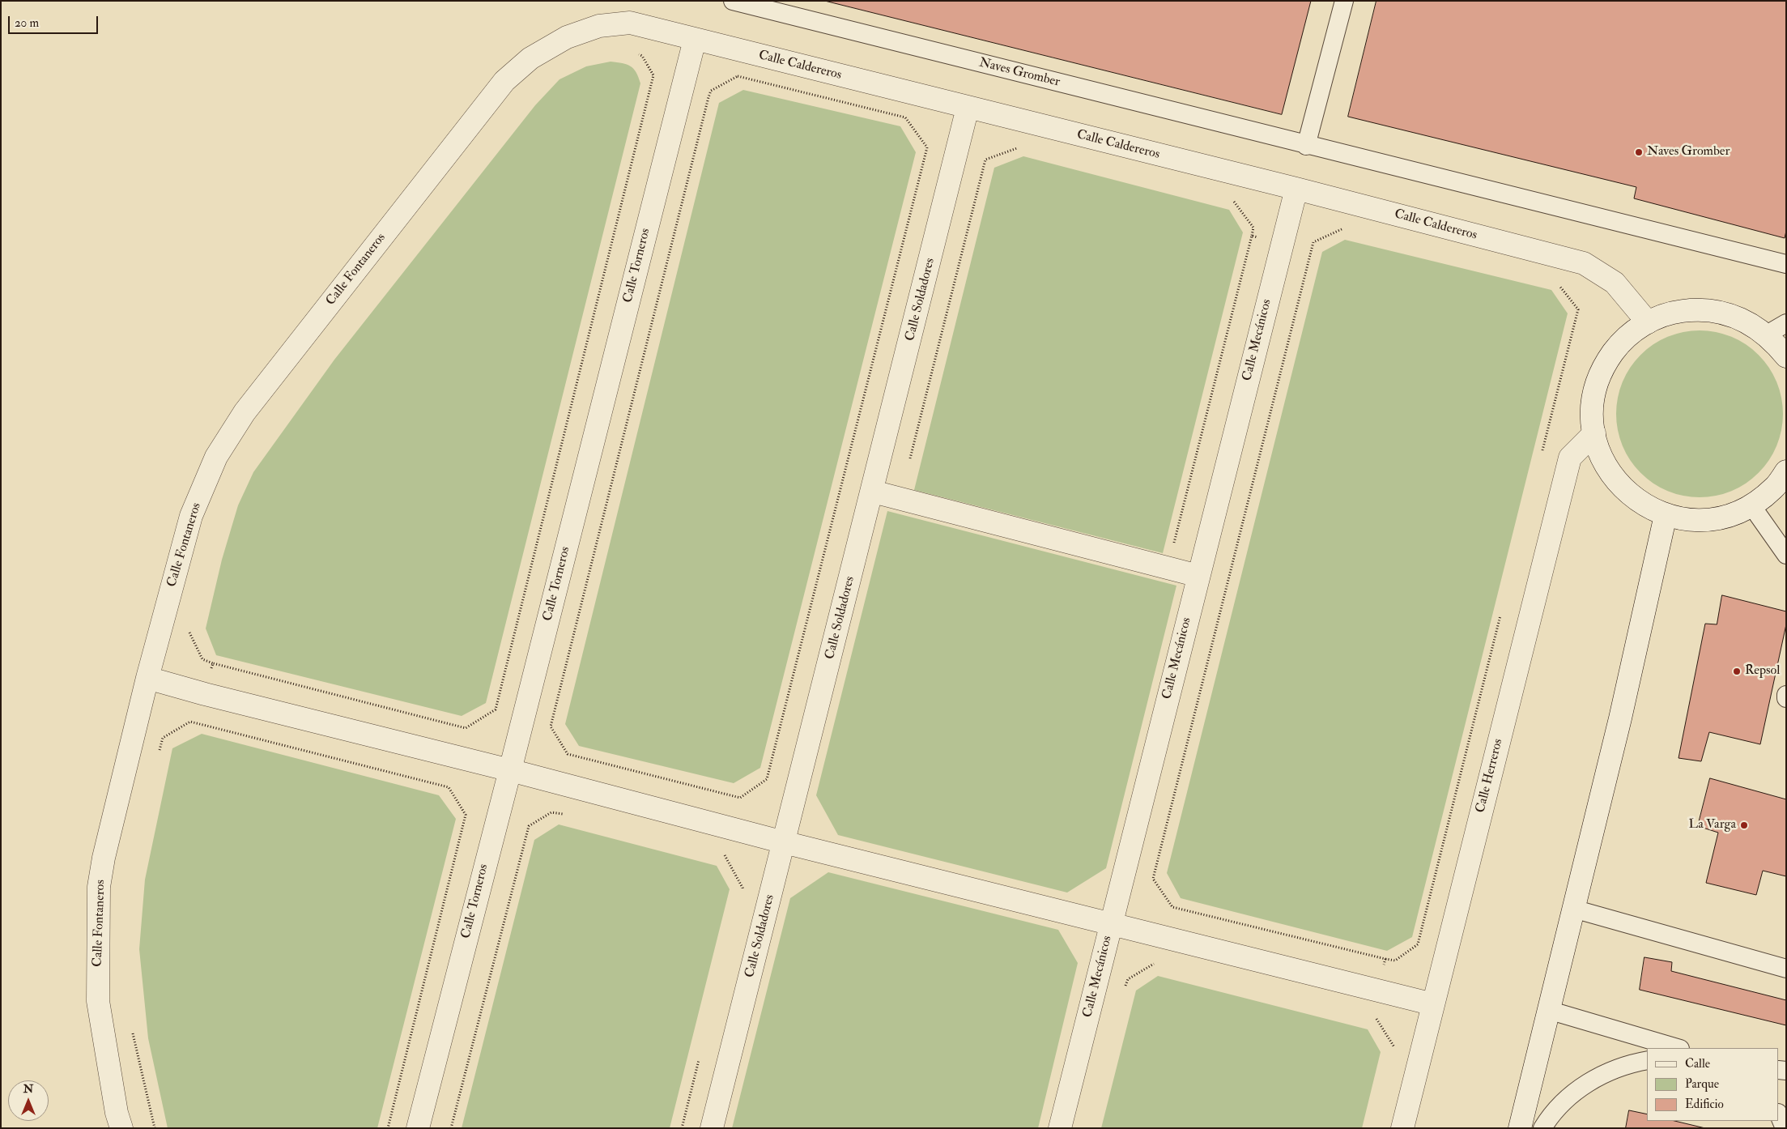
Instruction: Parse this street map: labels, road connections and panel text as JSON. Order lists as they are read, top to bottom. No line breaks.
{"streets":{"street":["Calle Caldereros","Calle Torneros","Calle Fontaneros","Calle Soldadores","Calle Mecánicos","Calle Herreros"],"lane":["Naves Gromber"]},"crossings":[["Calle Caldereros","Calle Torneros"],["Calle Caldereros","Calle Fontaneros"],["Calle Caldereros","Calle Soldadores"],["Calle Caldereros","Calle Mecánicos"]],"places":["Naves Gromber","Repsol","La Varga"],"legend":["Calle","Parque","Edificio"],"scale_bar":"20 m","north":"top"}
